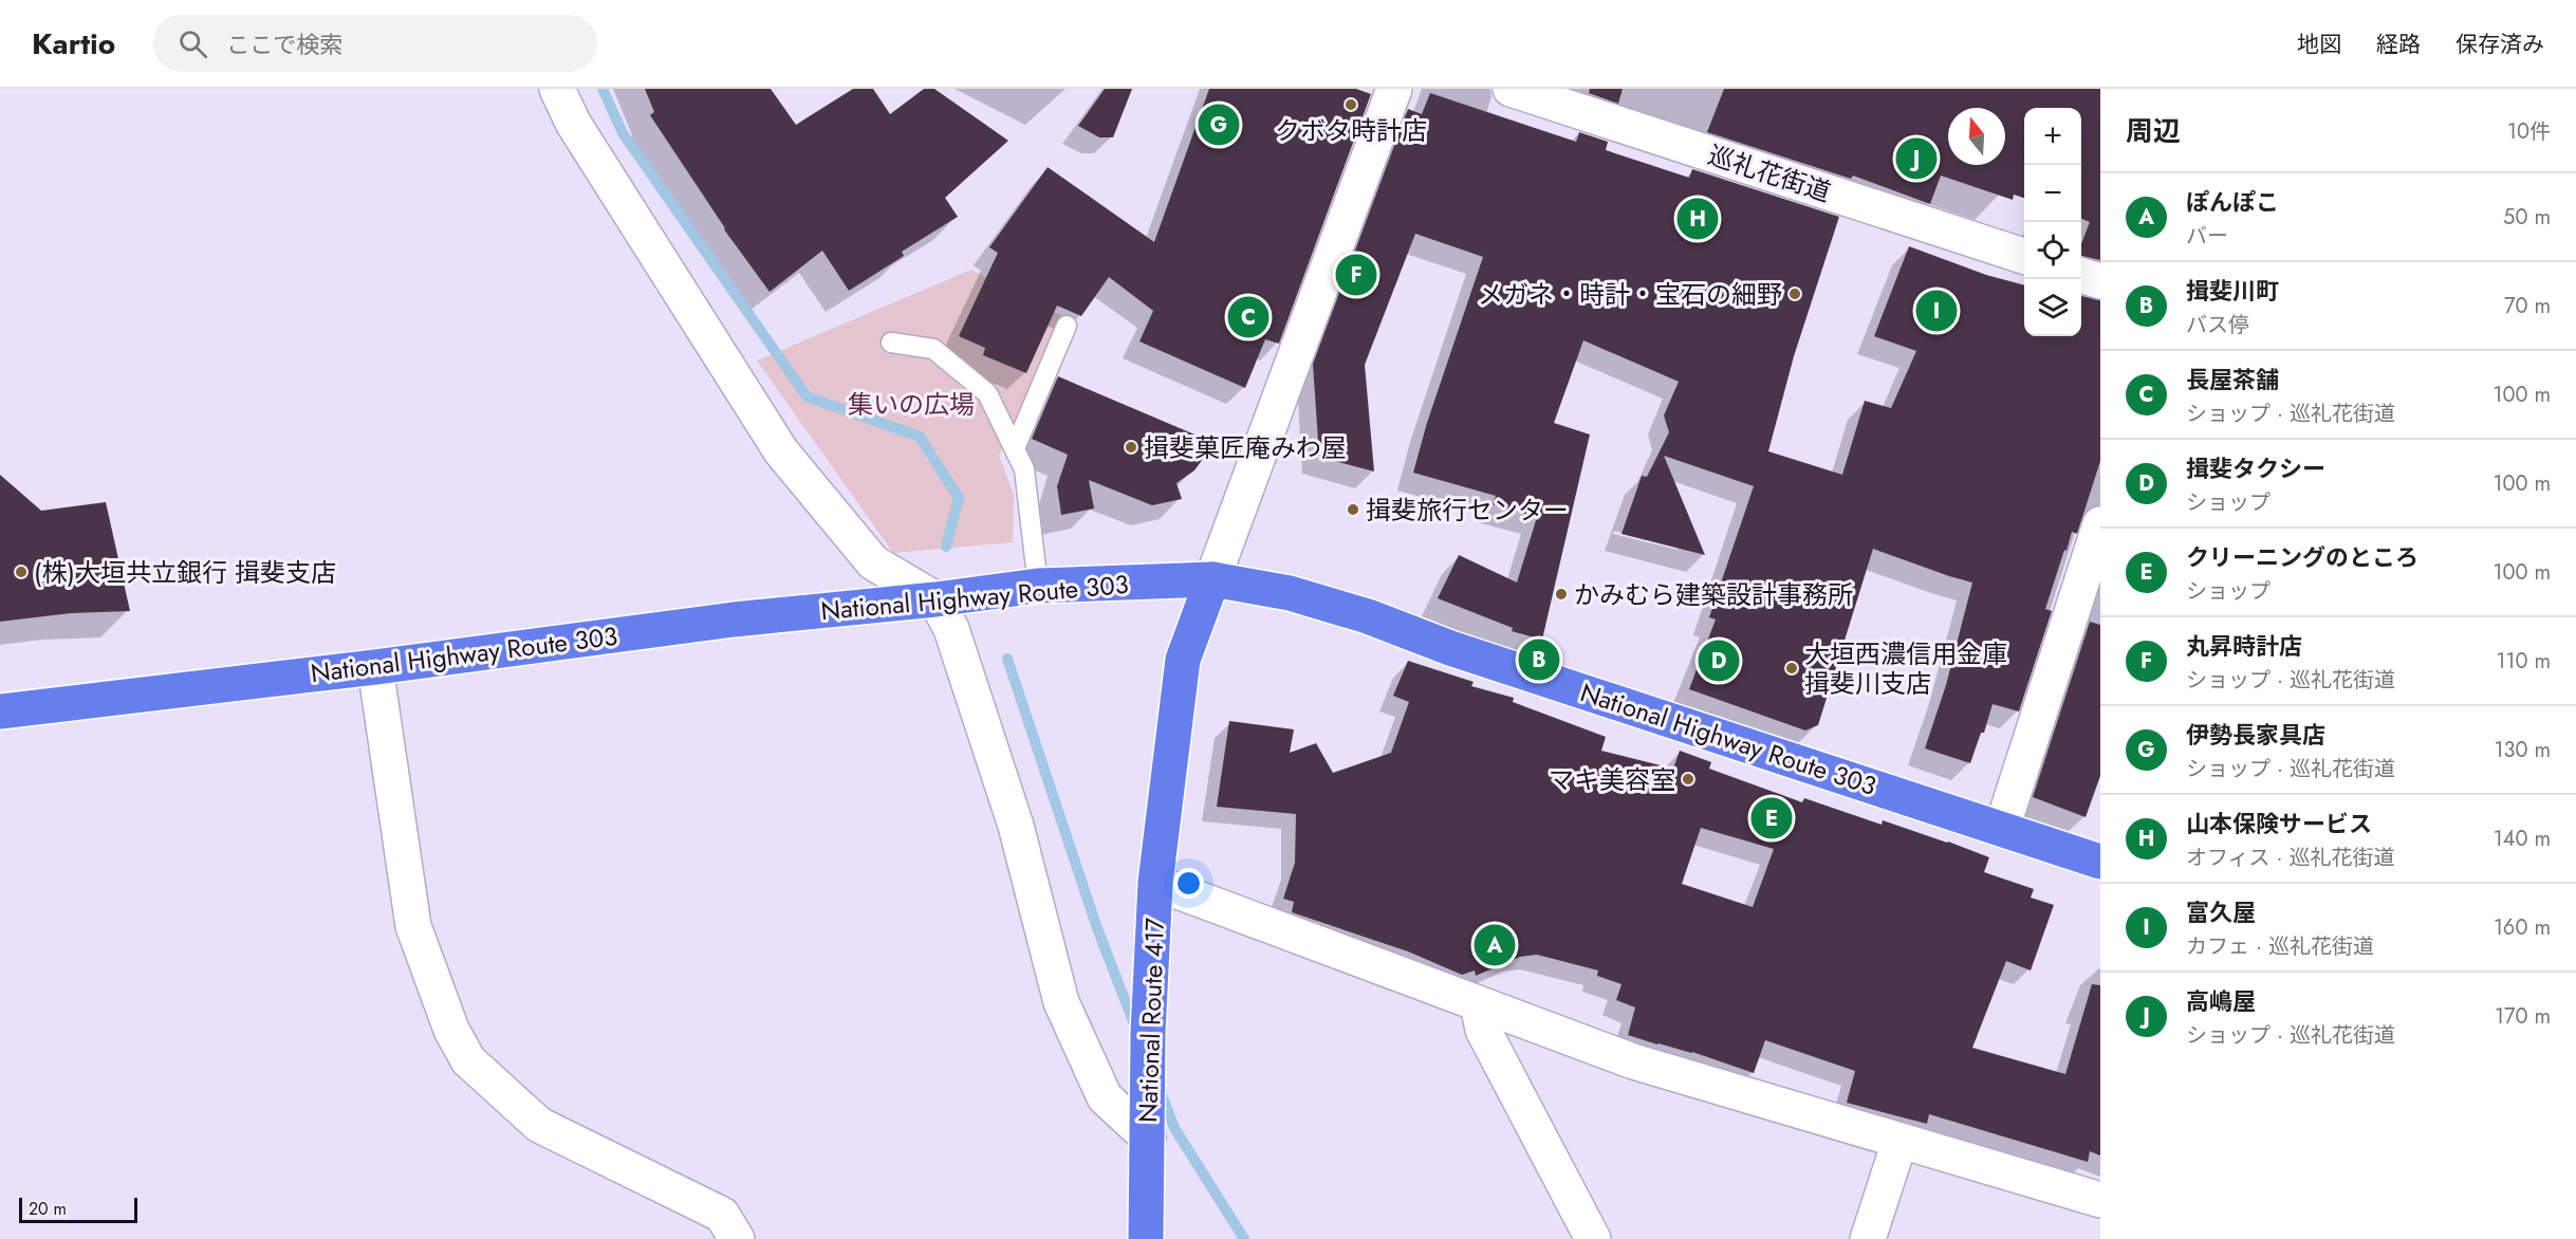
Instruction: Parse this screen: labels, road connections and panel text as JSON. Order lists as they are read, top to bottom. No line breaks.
{"streets":{"highway":["National Highway Route 303","National Route 417"],"street":["巡礼花街道"]},"crossings":[["National Highway Route 303","National Route 417"]],"parks":["集いの広場"],"places":["クボタ時計店","メガネ・時計・宝石の細野","揖斐菓匠庵みわ屋","揖斐旅行センター","(株)大垣共立銀行 揖斐支店","かみむら建築設計事務所","大垣西濃信用金庫 揖斐川支店","マキ美容室"],"scale_bar":"20 m","north":"top","page":{"header":"Kartio","search":"ここで検索","nav":["地図","経路","保存済み"],"heading":["周辺","10件"],"pins":["G","J","H","F","I","C","B","D","E","A"],"map_buttons":["+","−"],"list":[{"mark":"A","name":"ぽんぽこ","note":"バー","value":"50 m"},{"mark":"B","name":"揖斐川町","note":"バス停","value":"70 m"},{"mark":"C","name":"長屋茶舗","note":"ショップ · 巡礼花街道","value":"100 m"},{"mark":"D","name":"揖斐タクシー","note":"ショップ","value":"100 m"},{"mark":"E","name":"クリーニングのところ","note":"ショップ","value":"100 m"},{"mark":"F","name":"丸昇時計店","note":"ショップ · 巡礼花街道","value":"110 m"},{"mark":"G","name":"伊勢長家具店","note":"ショップ · 巡礼花街道","value":"130 m"},{"mark":"H","name":"山本保険サービス","note":"オフィス · 巡礼花街道","value":"140 m"},{"mark":"I","name":"富久屋","note":"カフェ · 巡礼花街道","value":"160 m"},{"mark":"J","name":"高嶋屋","note":"ショップ · 巡礼花街道","value":"170 m"}],"scale":"20 m"}}
